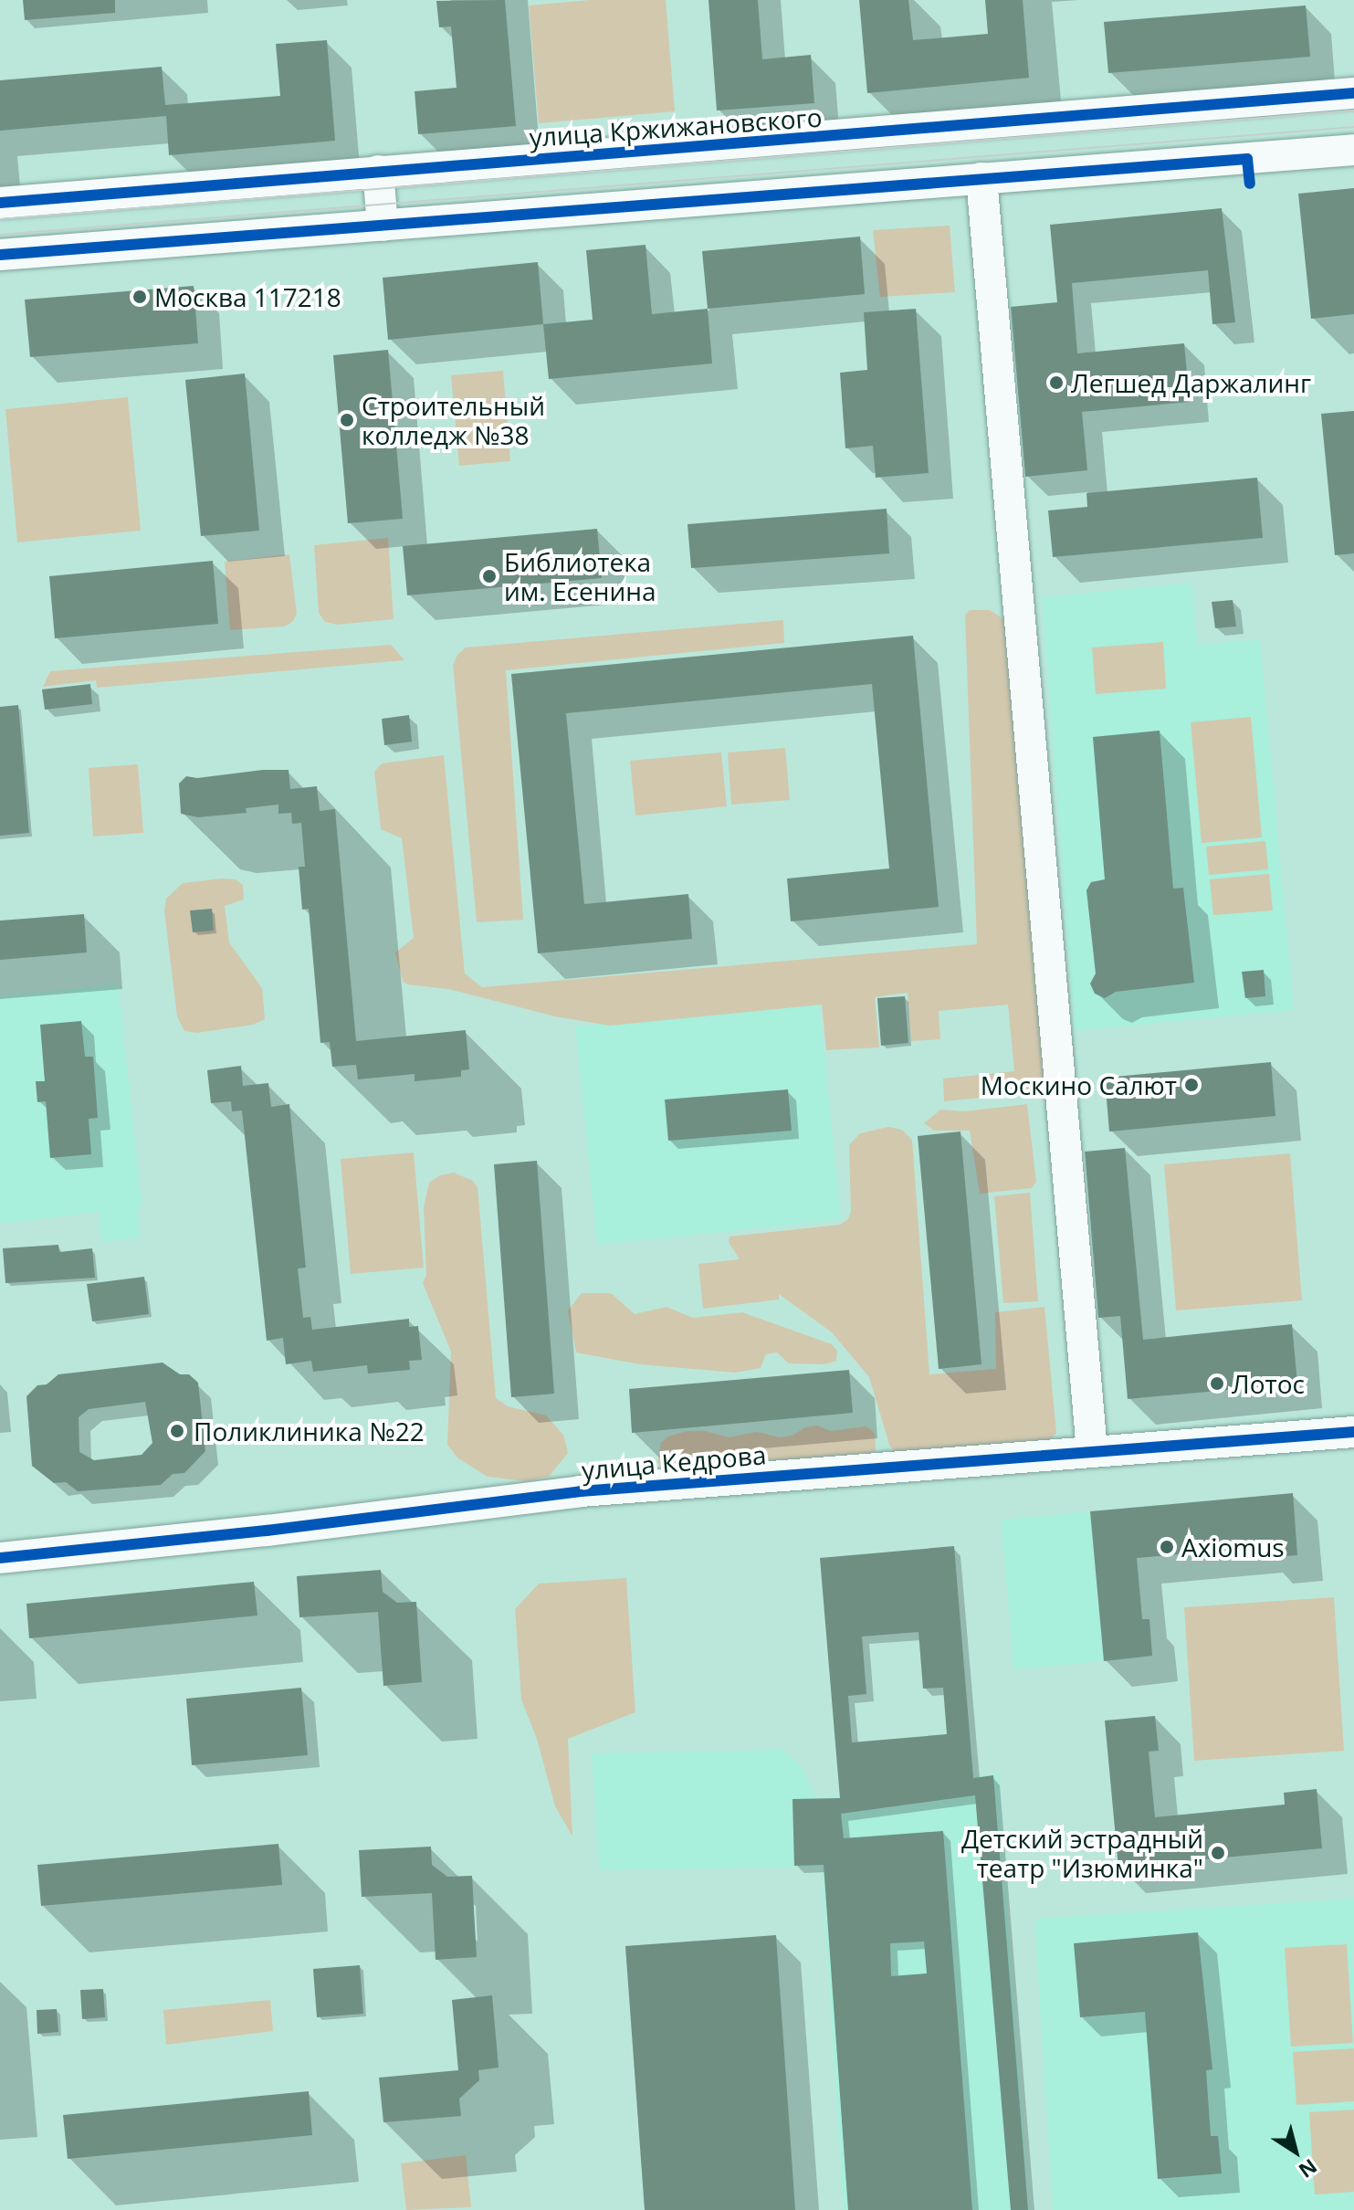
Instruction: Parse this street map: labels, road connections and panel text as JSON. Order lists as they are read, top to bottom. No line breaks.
{"streets":{"street":["улица Кржижановского","улица Кедрова"]},"places":["Москва 117218","Легшед Даржалинг","Строительный колледж №38","Библиотека им. Есенина","Москино Салют","Лотос","Поликлиника №22","Axiomus","Детский эстрадный театр \"Изюминка\""],"north":"bottom right"}
